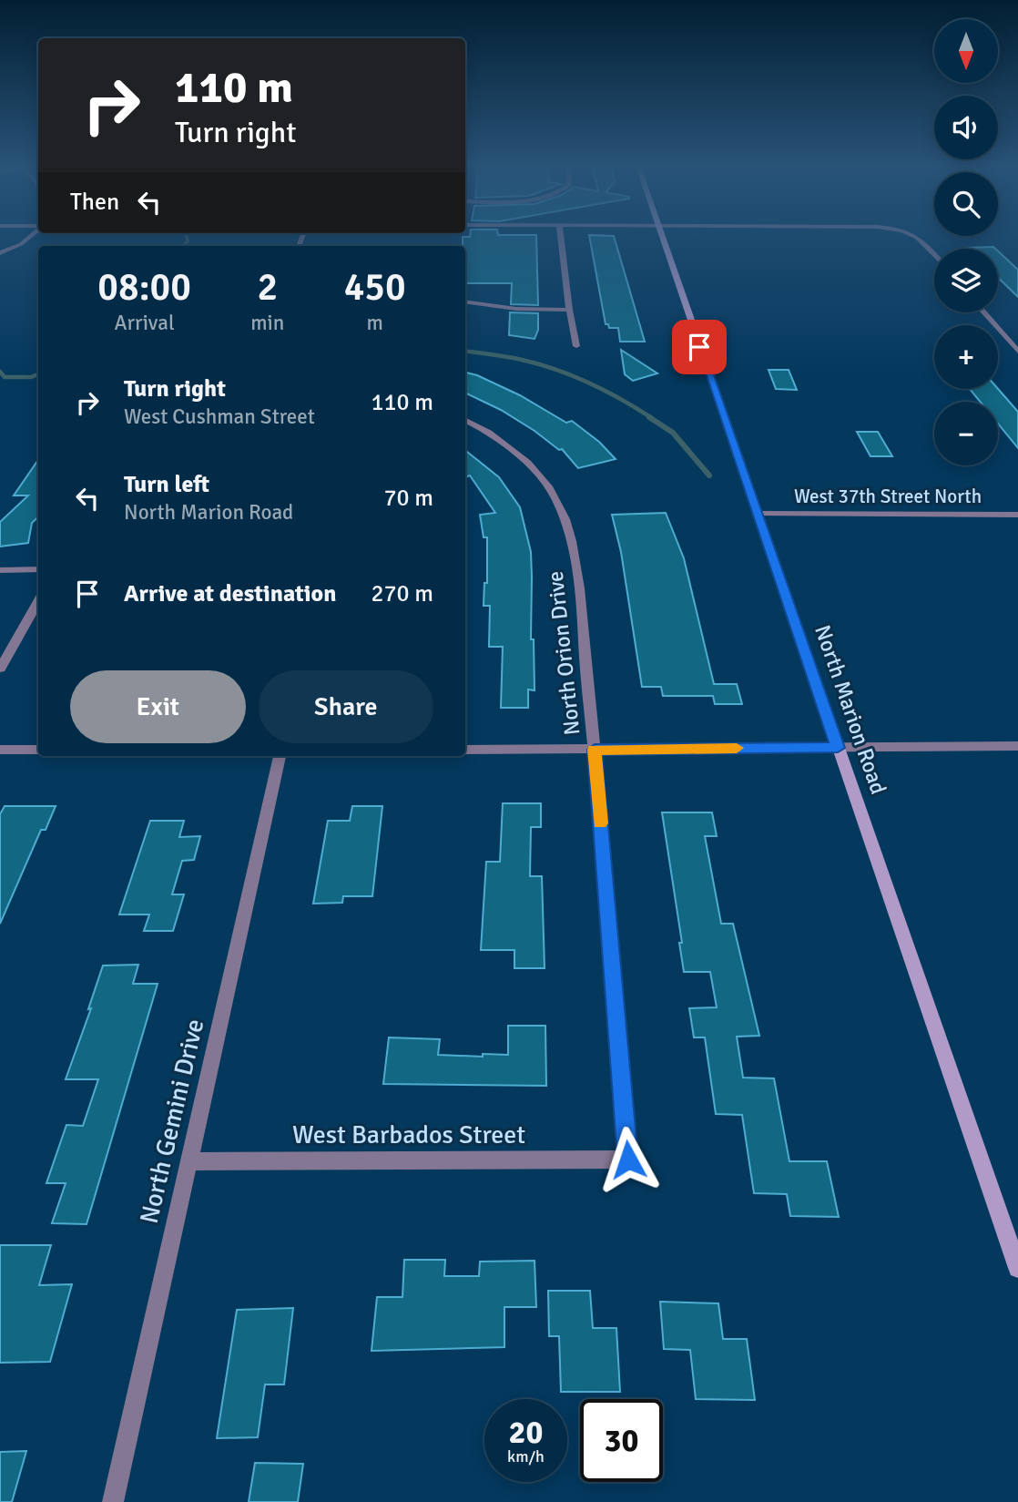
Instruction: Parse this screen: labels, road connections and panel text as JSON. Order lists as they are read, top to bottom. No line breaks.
{"streets":{"main road":["North Marion Road"],"street":["West 37th Street North","North Orion Drive","North Gemini Drive","West Barbados Street"]},"crossings":[["West 37th Street North","North Marion Road"],["North Orion Drive","West Barbados Street"],["North Gemini Drive","West Barbados Street"]],"north":"bottom","page":{"map_buttons":["+","−"],"turn":["110 m","Turn right"],"then":"Then","eta":["08:00","Arrival","2","min","450","m"],"list":[{"name":"Turn right","note":"West Cushman Street","value":"110 m"},{"name":"Turn left","note":"North Marion Road","value":"70 m"},{"name":"Arrive at destination","value":"270 m"}],"buttons":["Exit","Share"],"speed":"20 km/h","limit":"30"}}
